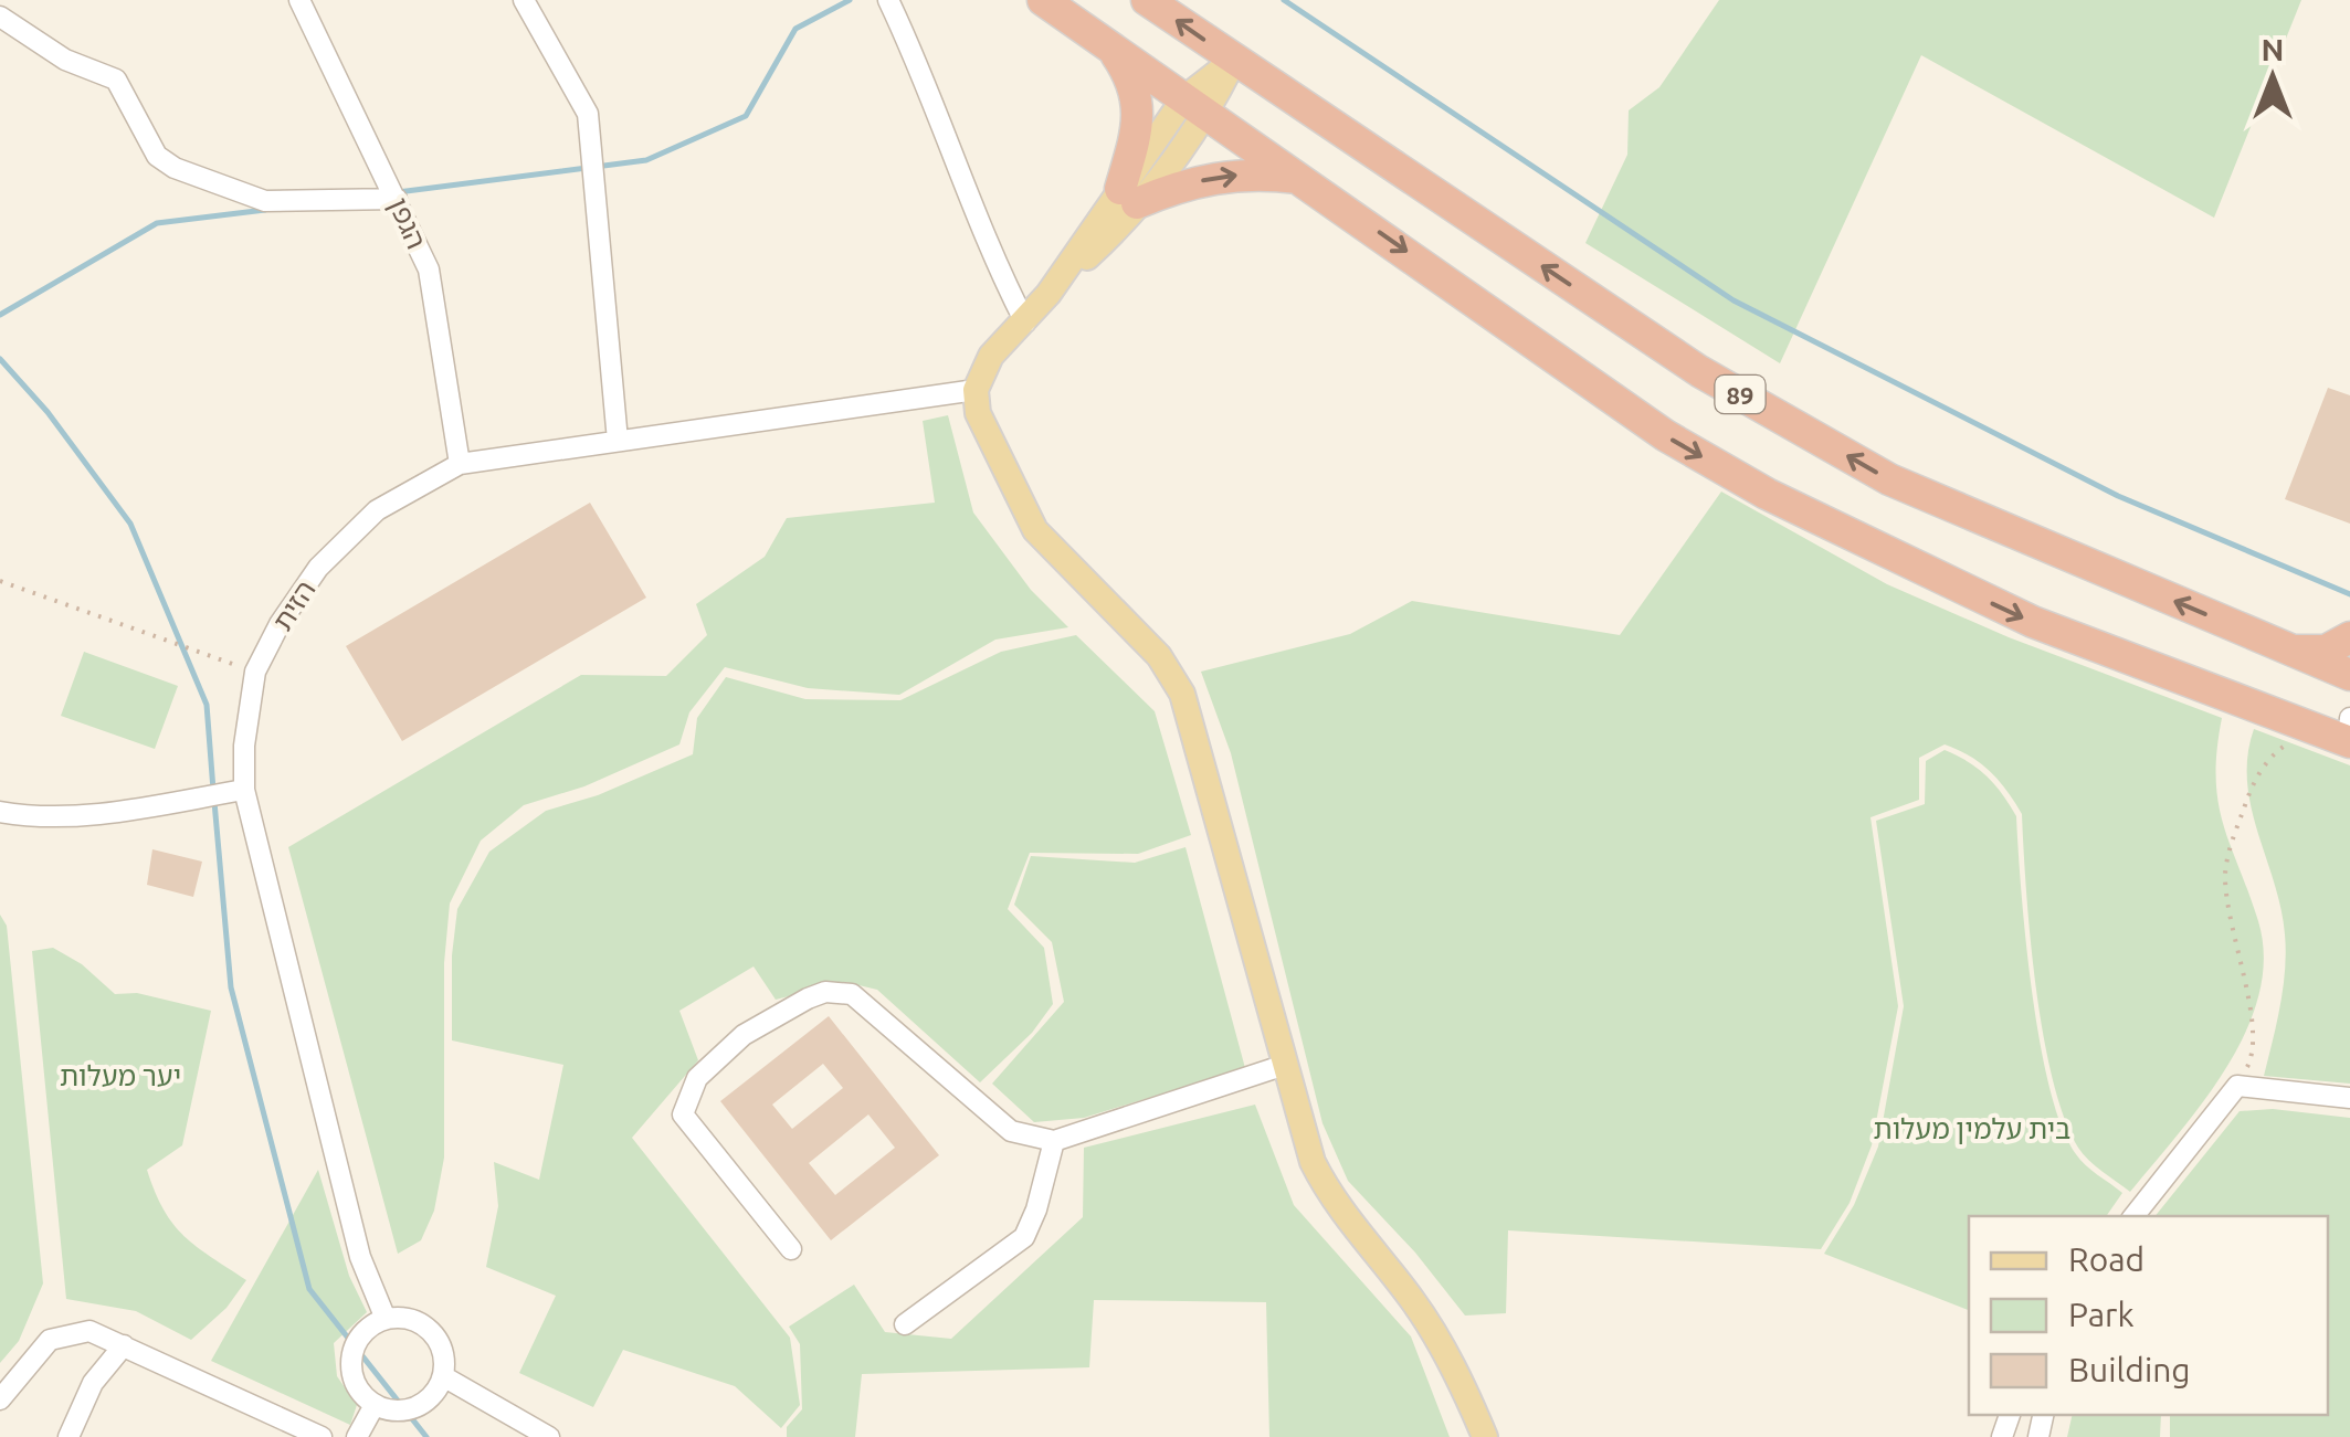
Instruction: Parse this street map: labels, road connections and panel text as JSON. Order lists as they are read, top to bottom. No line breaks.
{"streets":{"highway":["89"],"street":["הגפן","הזית"]},"crossings":[["הגפן","הזית"]],"parks":["יער מעלות","בית עלמין מעלות"],"legend":["Road","Park","Building"],"north":"top"}
